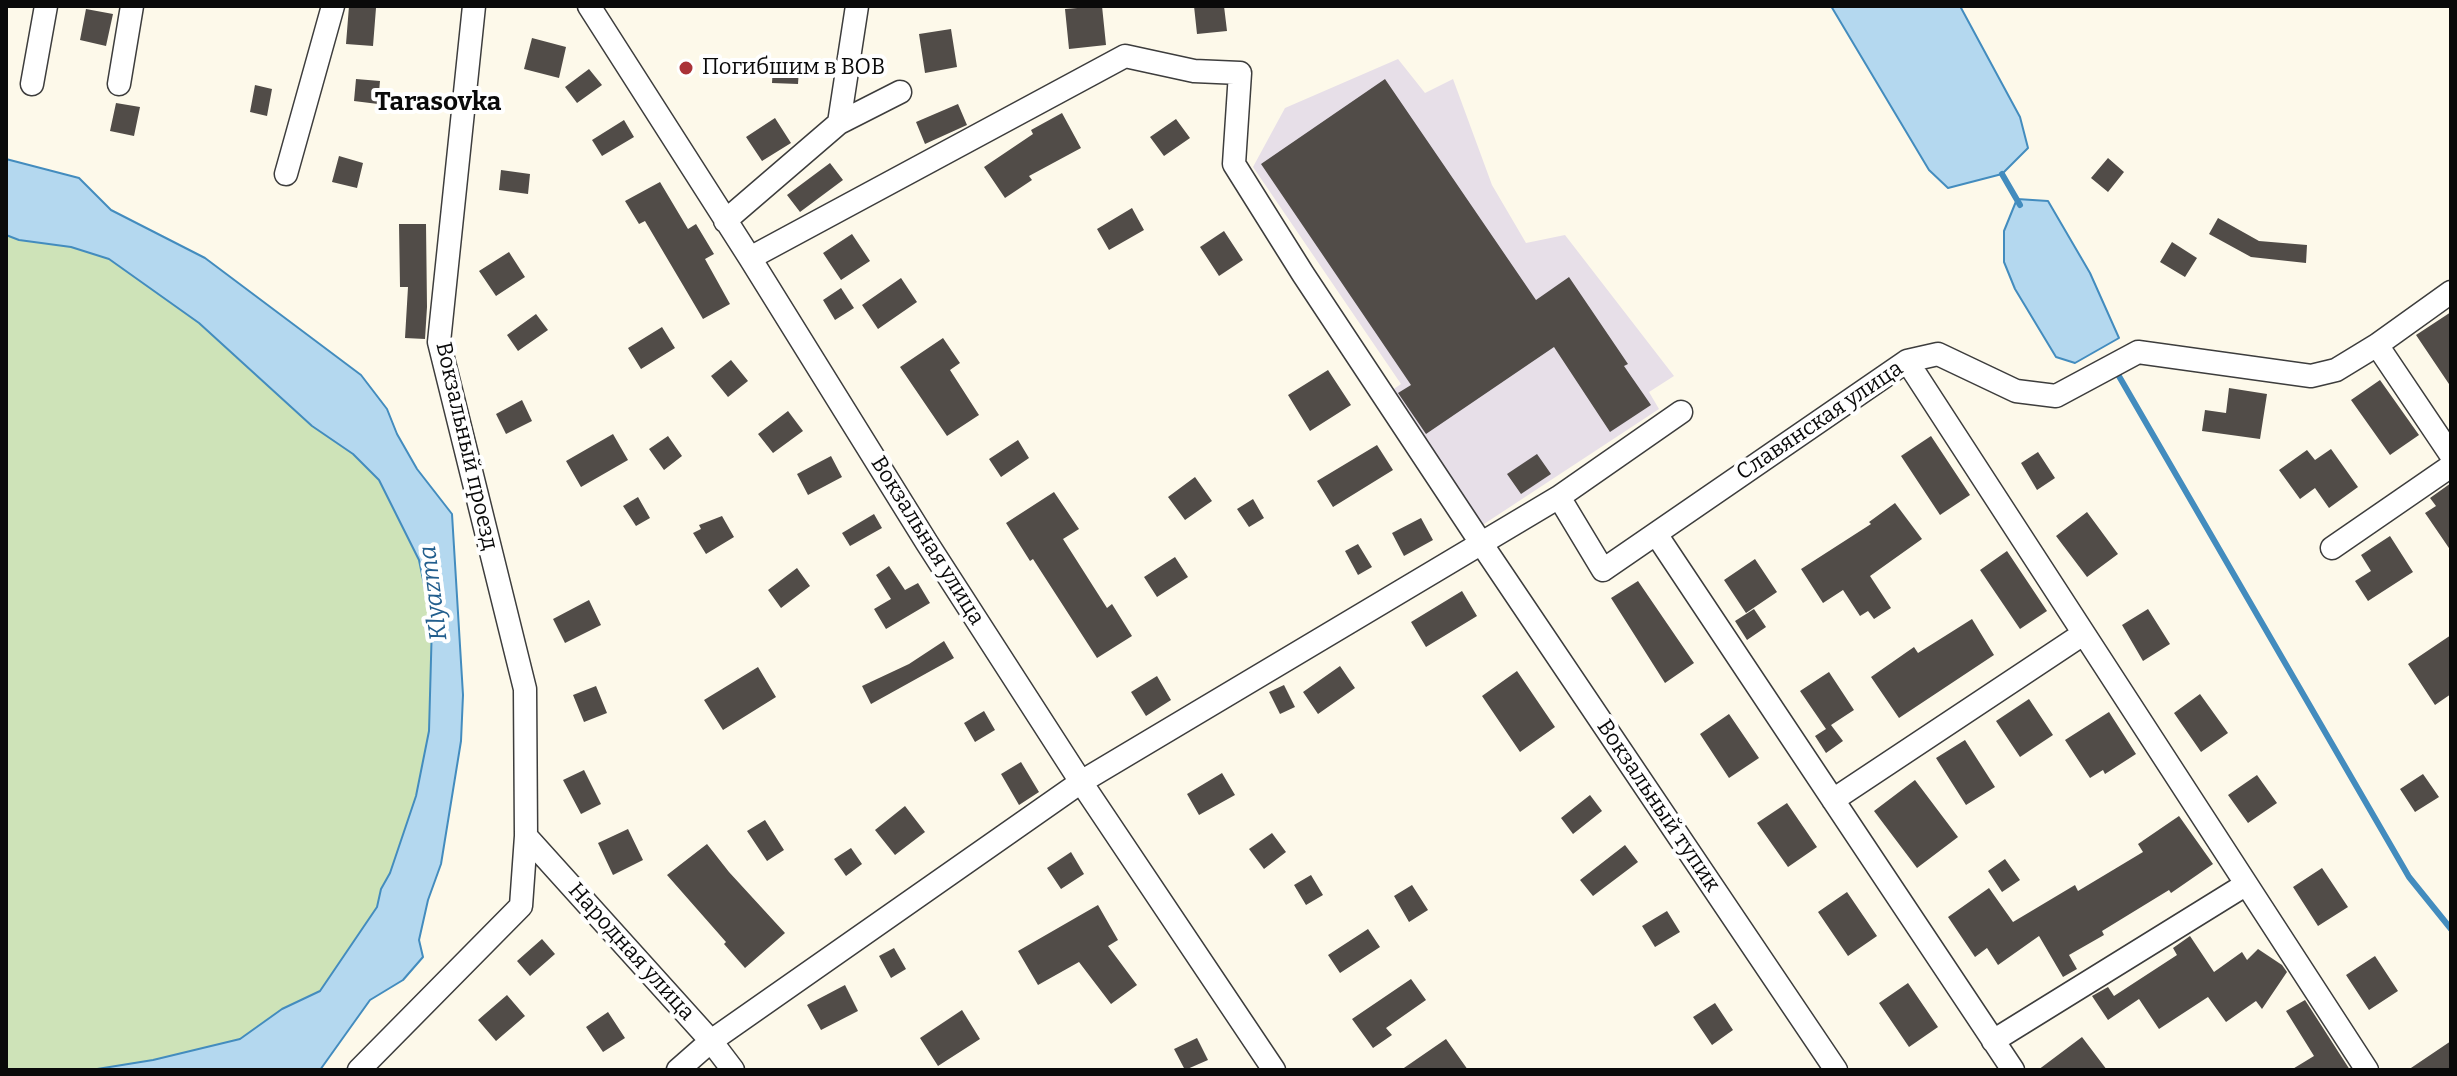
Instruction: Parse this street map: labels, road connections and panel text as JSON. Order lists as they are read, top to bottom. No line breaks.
{"streets":{"street":["Славянская улица","Вокзальный проезд","Вокзальная улица","Вокзальный тупик","Народная улица"]},"crossings":[["Вокзальный проезд","Народная улица"],["Вокзальная улица","Вокзальный тупик"]],"districts":["Tarasovka"],"water":["Klyazma"],"places":["Погибшим в ВОВ"]}
